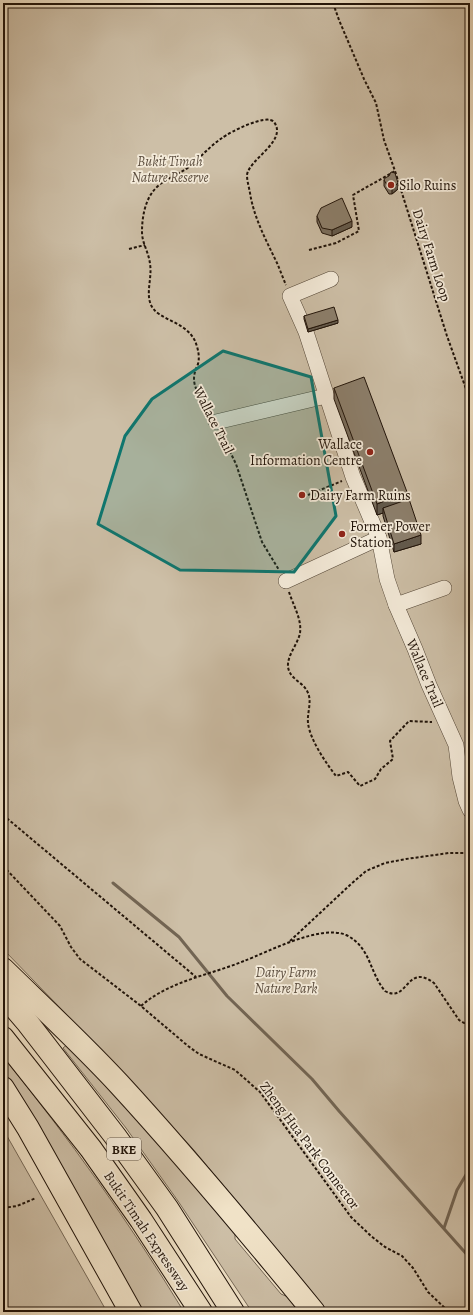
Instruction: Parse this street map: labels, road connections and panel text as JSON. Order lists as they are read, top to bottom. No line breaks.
{"streets":{"highway":["BKE","Bukit Timah Expressway"],"lane":["Wallace Trail"],"path":["Dairy Farm Loop","Zheng Hua Park Connector"]},"parks":["Bukit Timah Nature Reserve","Dairy Farm Nature Park"],"places":["Silo Ruins","Wallace Information Centre","Dairy Farm Ruins","Former Power Station"]}
